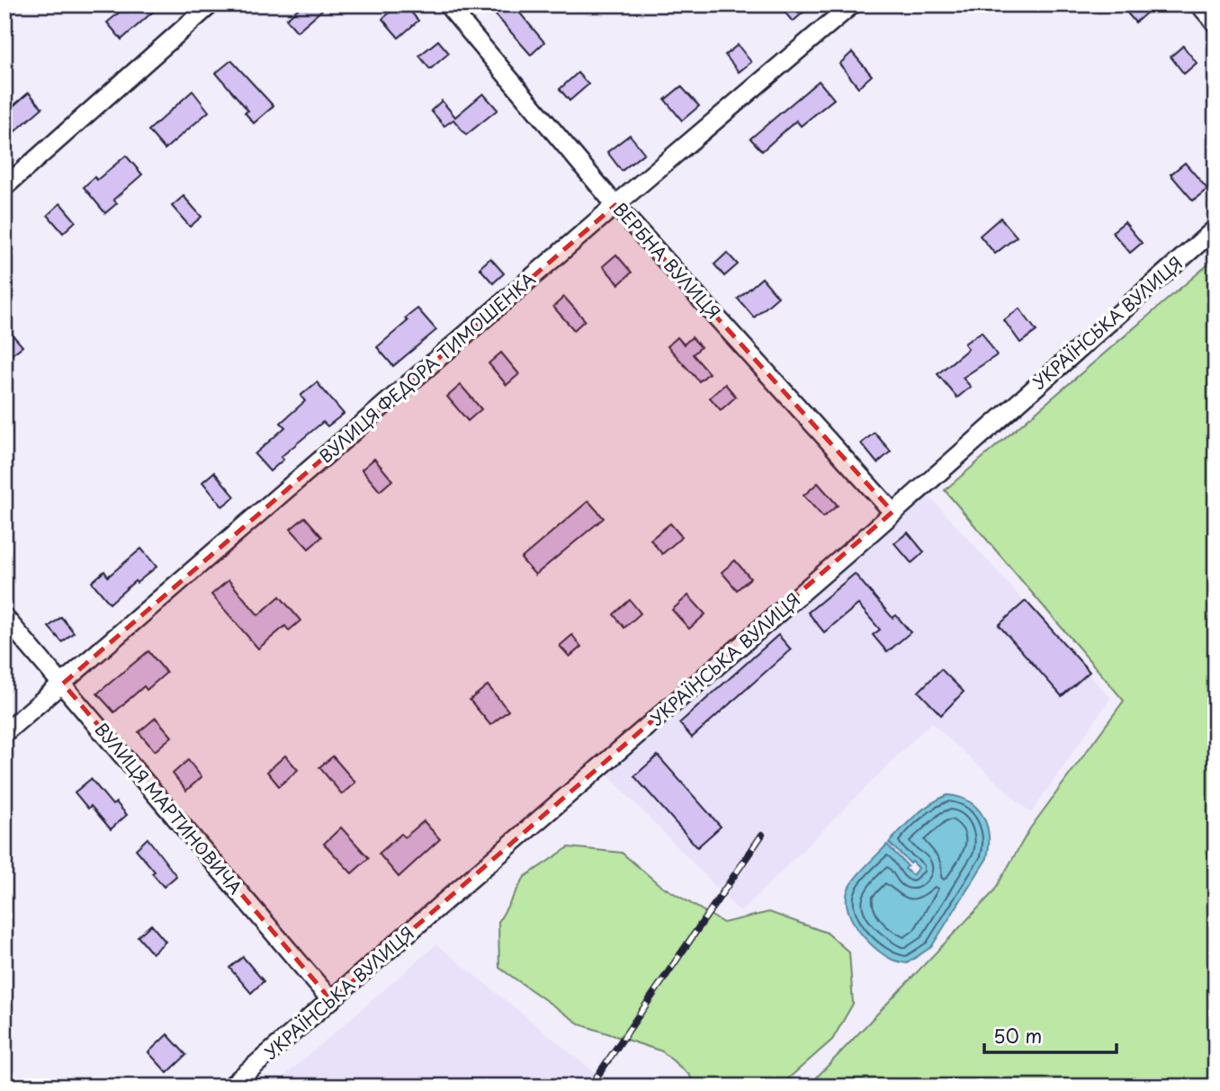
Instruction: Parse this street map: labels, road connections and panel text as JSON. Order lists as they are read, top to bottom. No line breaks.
{"streets":{"street":["ВЕРБНА ВУЛИЦЯ","УКРАЇНСЬКА ВУЛИЦЯ","ВУЛИЦЯ ФЕДОРА ТИМОШЕНКА","ВУЛИЦЯ МАРТИНОВИЧА"]},"crossings":[["ВЕРБНА ВУЛИЦЯ","УКРАЇНСЬКА ВУЛИЦЯ"],["ВЕРБНА ВУЛИЦЯ","ВУЛИЦЯ ФЕДОРА ТИМОШЕНКА"],["УКРАЇНСЬКА ВУЛИЦЯ","ВУЛИЦЯ МАРТИНОВИЧА"],["ВУЛИЦЯ ФЕДОРА ТИМОШЕНКА","ВУЛИЦЯ МАРТИНОВИЧА"]],"scale_bar":"50 m"}
